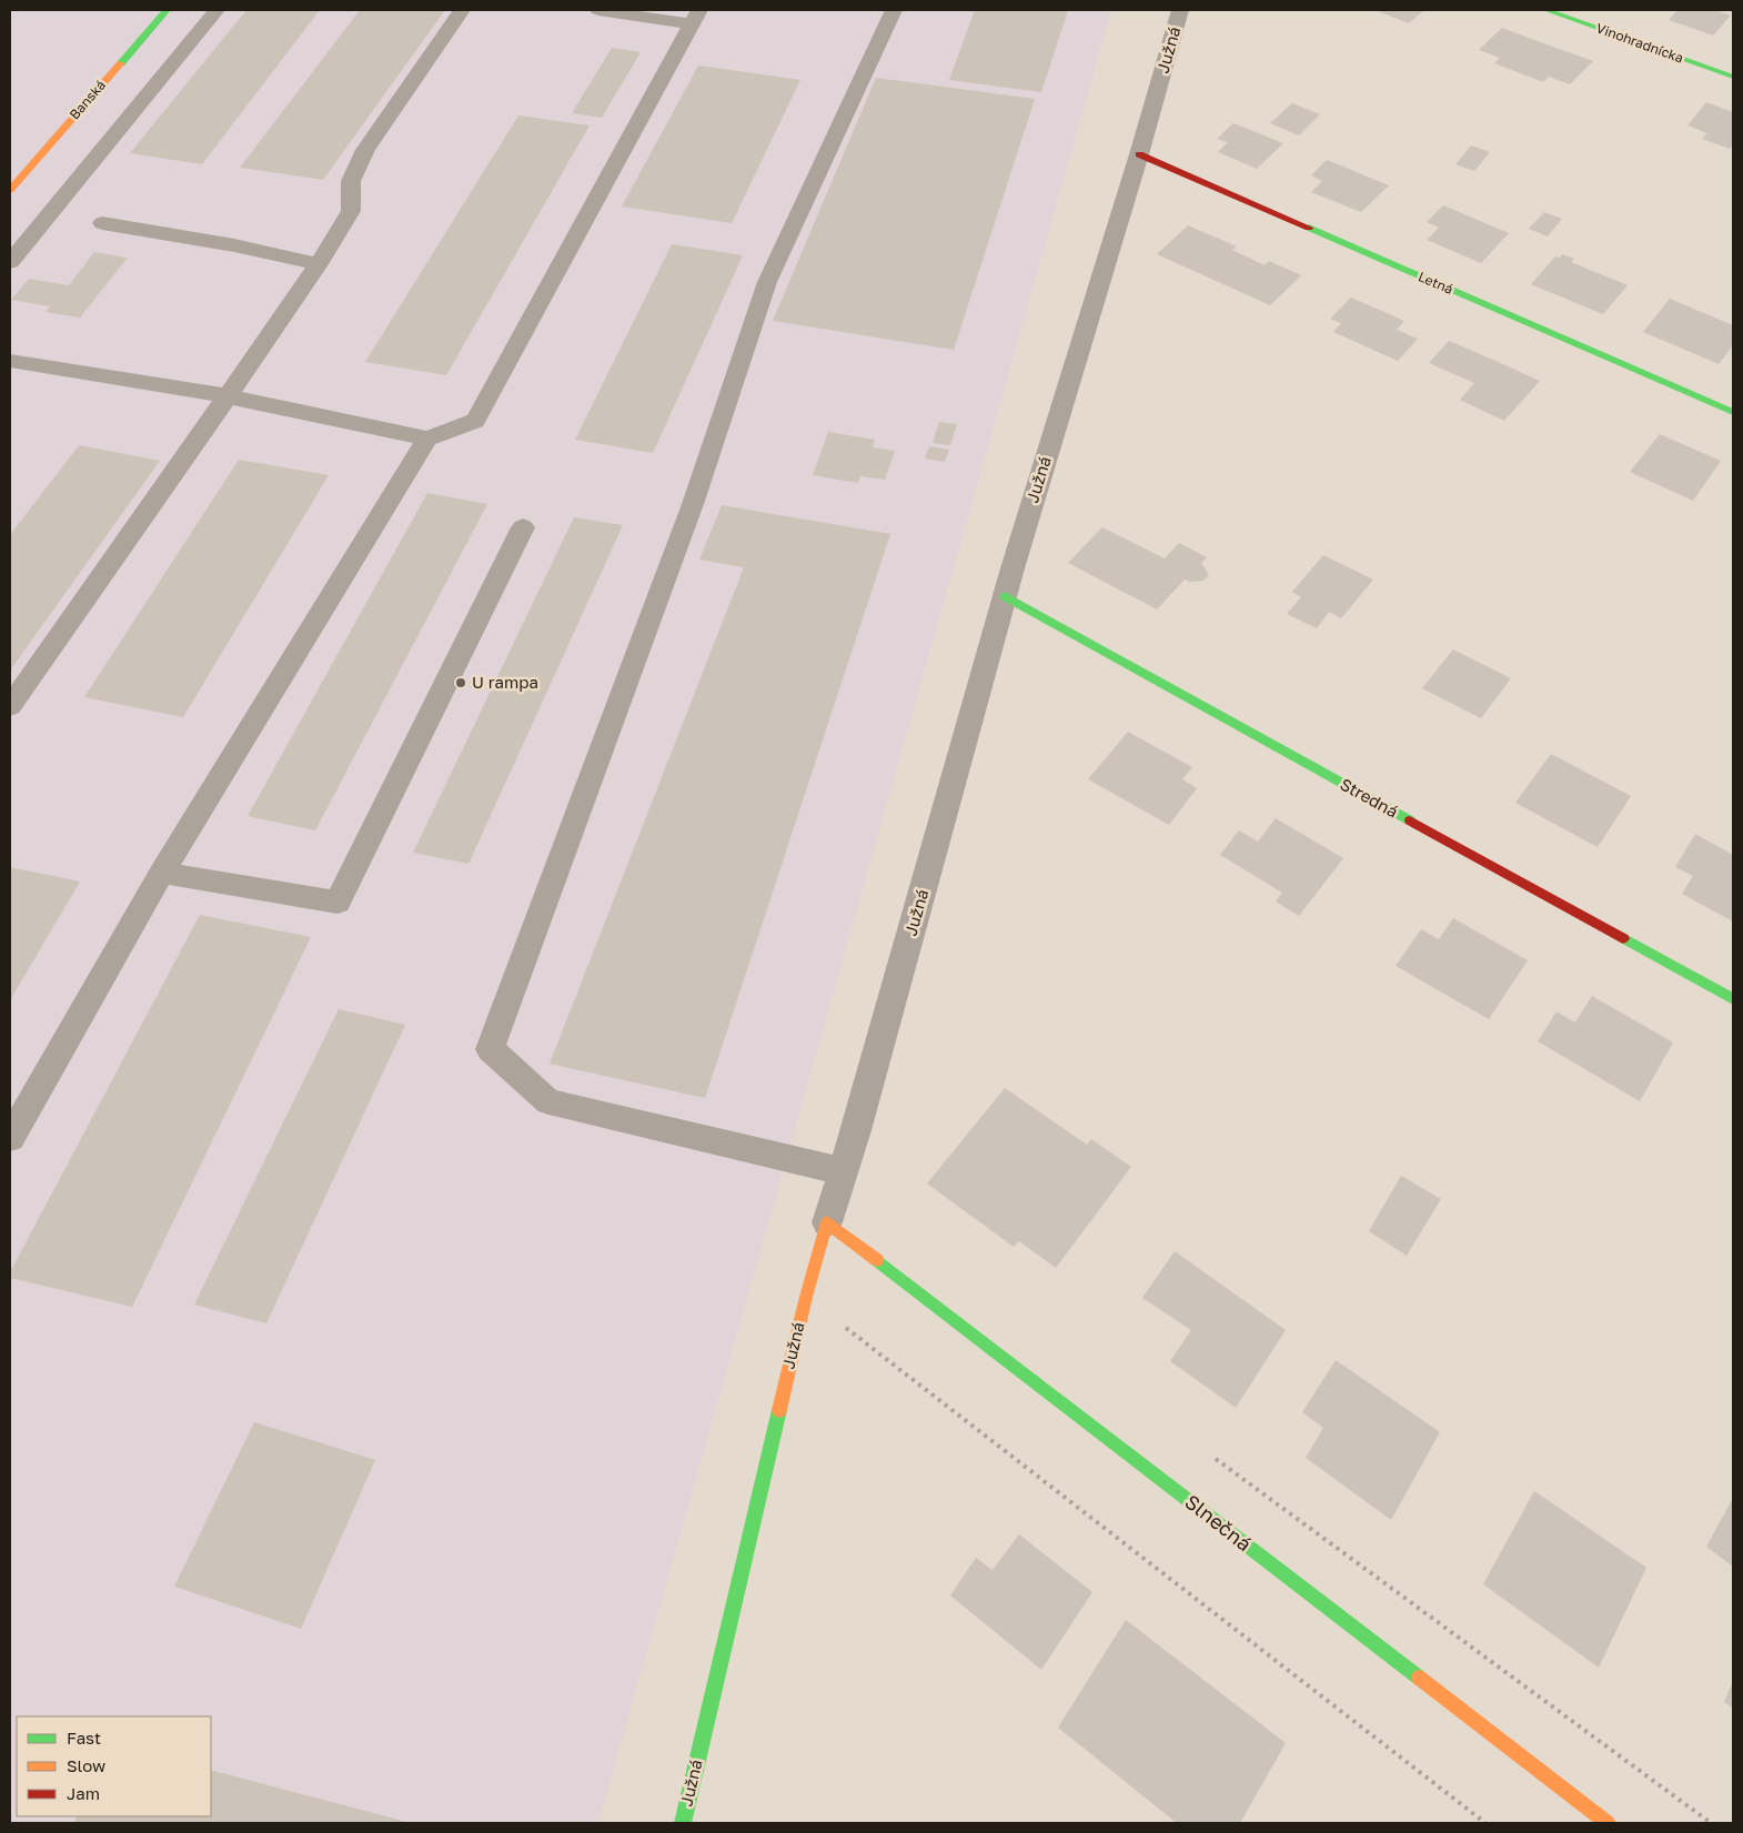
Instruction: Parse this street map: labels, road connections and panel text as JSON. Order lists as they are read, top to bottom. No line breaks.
{"streets":{"street":["Vinohradnícka","Južná","Banská","Letná","Stredná","Slnečná"]},"crossings":[["Južná","Letná"],["Južná","Stredná"],["Južná","Slnečná"]],"places":["U rampa"],"legend":["Fast","Slow","Jam"]}
